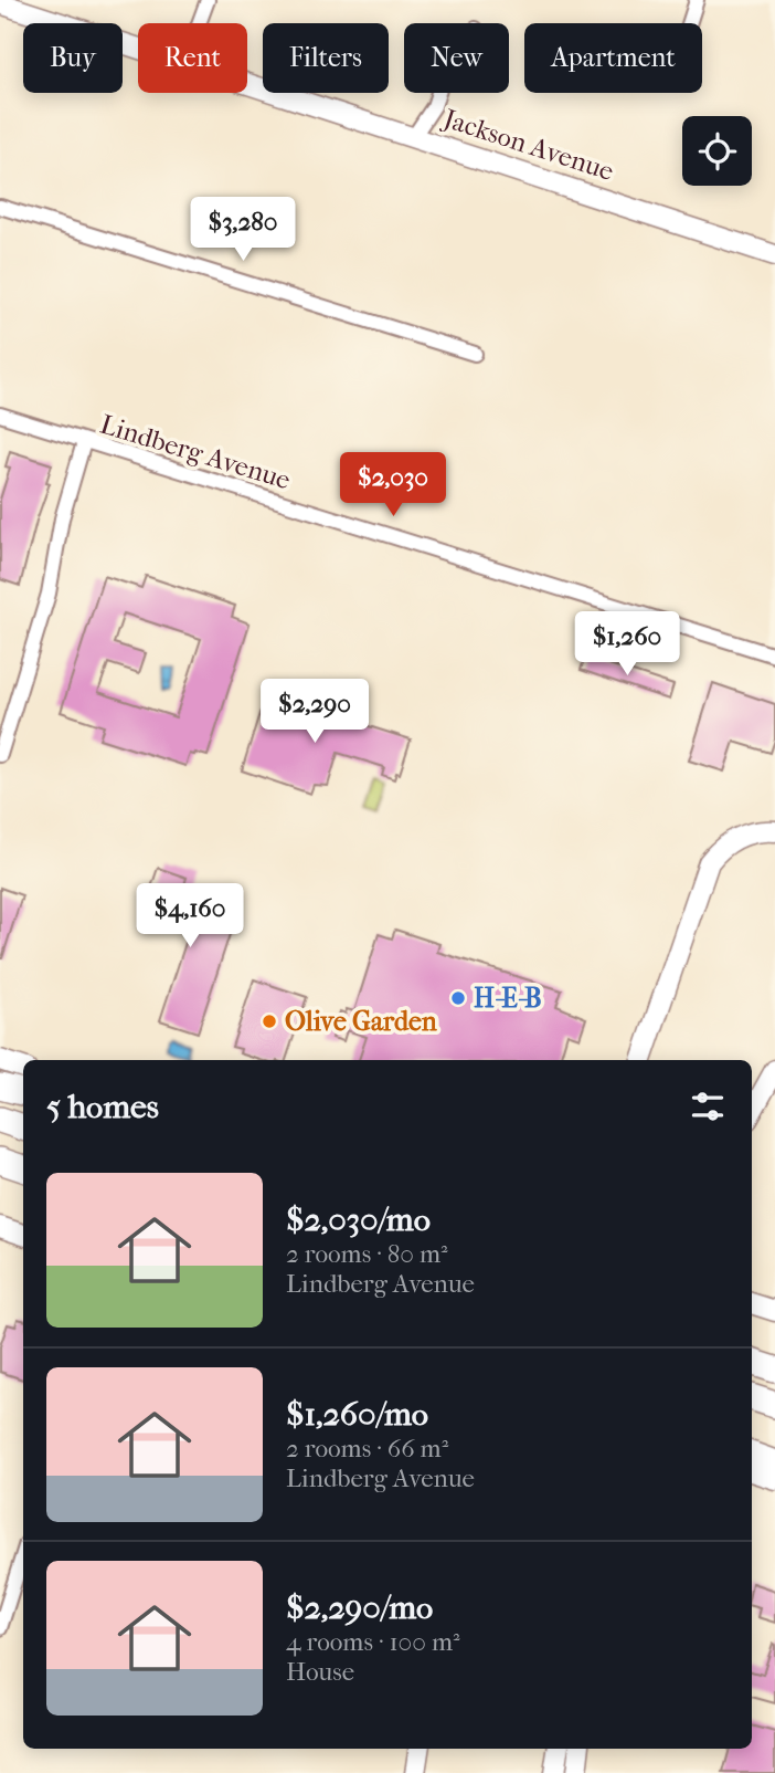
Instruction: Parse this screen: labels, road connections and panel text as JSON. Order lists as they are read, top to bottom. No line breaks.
{"streets":{"street":["Jackson Avenue","Lindberg Avenue"]},"places":["H-E-B","Olive Garden"],"page":{"chip":["Buy","Rent","Filters","New","Apartment"],"price":["$3,280","$2,030","$1,260","$2,290","$4,160"],"heading":"5 homes","list":[{"name":"$2,030/mo","note":"2 rooms · 80 m² · Lindberg Avenue"},{"name":"$1,260/mo","note":"2 rooms · 66 m² · Lindberg Avenue"},{"name":"$2,290/mo","note":"4 rooms · 100 m² · House"}]}}
